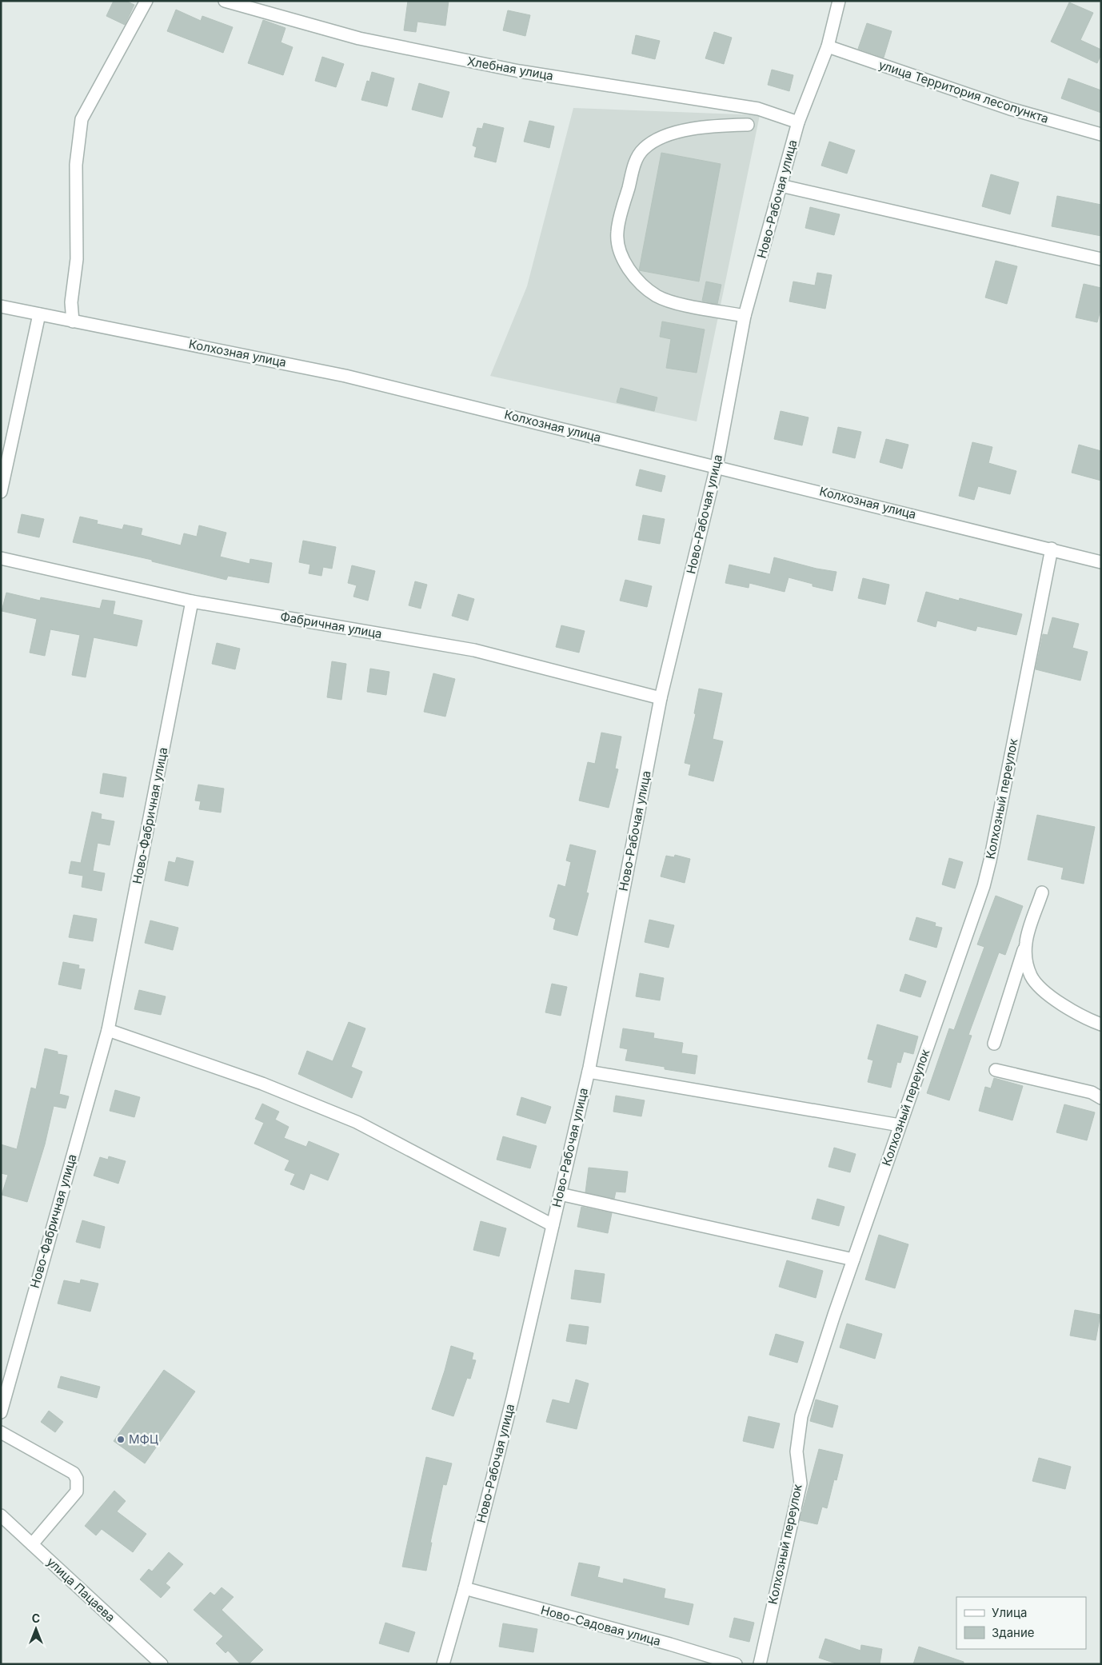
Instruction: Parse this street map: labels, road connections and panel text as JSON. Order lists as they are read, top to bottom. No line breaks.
{"streets":{"street":["Хлебная улица","улица Территория лесопункта","Ново-Рабочая улица","Колхозная улица","Фабричная улица","Колхозный переулок","Ново-Фабричная улица","улица Пацаева","Ново-Садовая улица"]},"crossings":[["Хлебная улица","Ново-Рабочая улица"],["улица Территория лесопункта","Ново-Рабочая улица"],["Ново-Рабочая улица","Колхозная улица"],["Ново-Рабочая улица","Фабричная улица"],["Ново-Рабочая улица","Ново-Садовая улица"],["Колхозная улица","Колхозный переулок"],["Фабричная улица","Ново-Фабричная улица"]],"places":["МФЦ"],"legend":["Улица","Здание"],"north":"top"}
